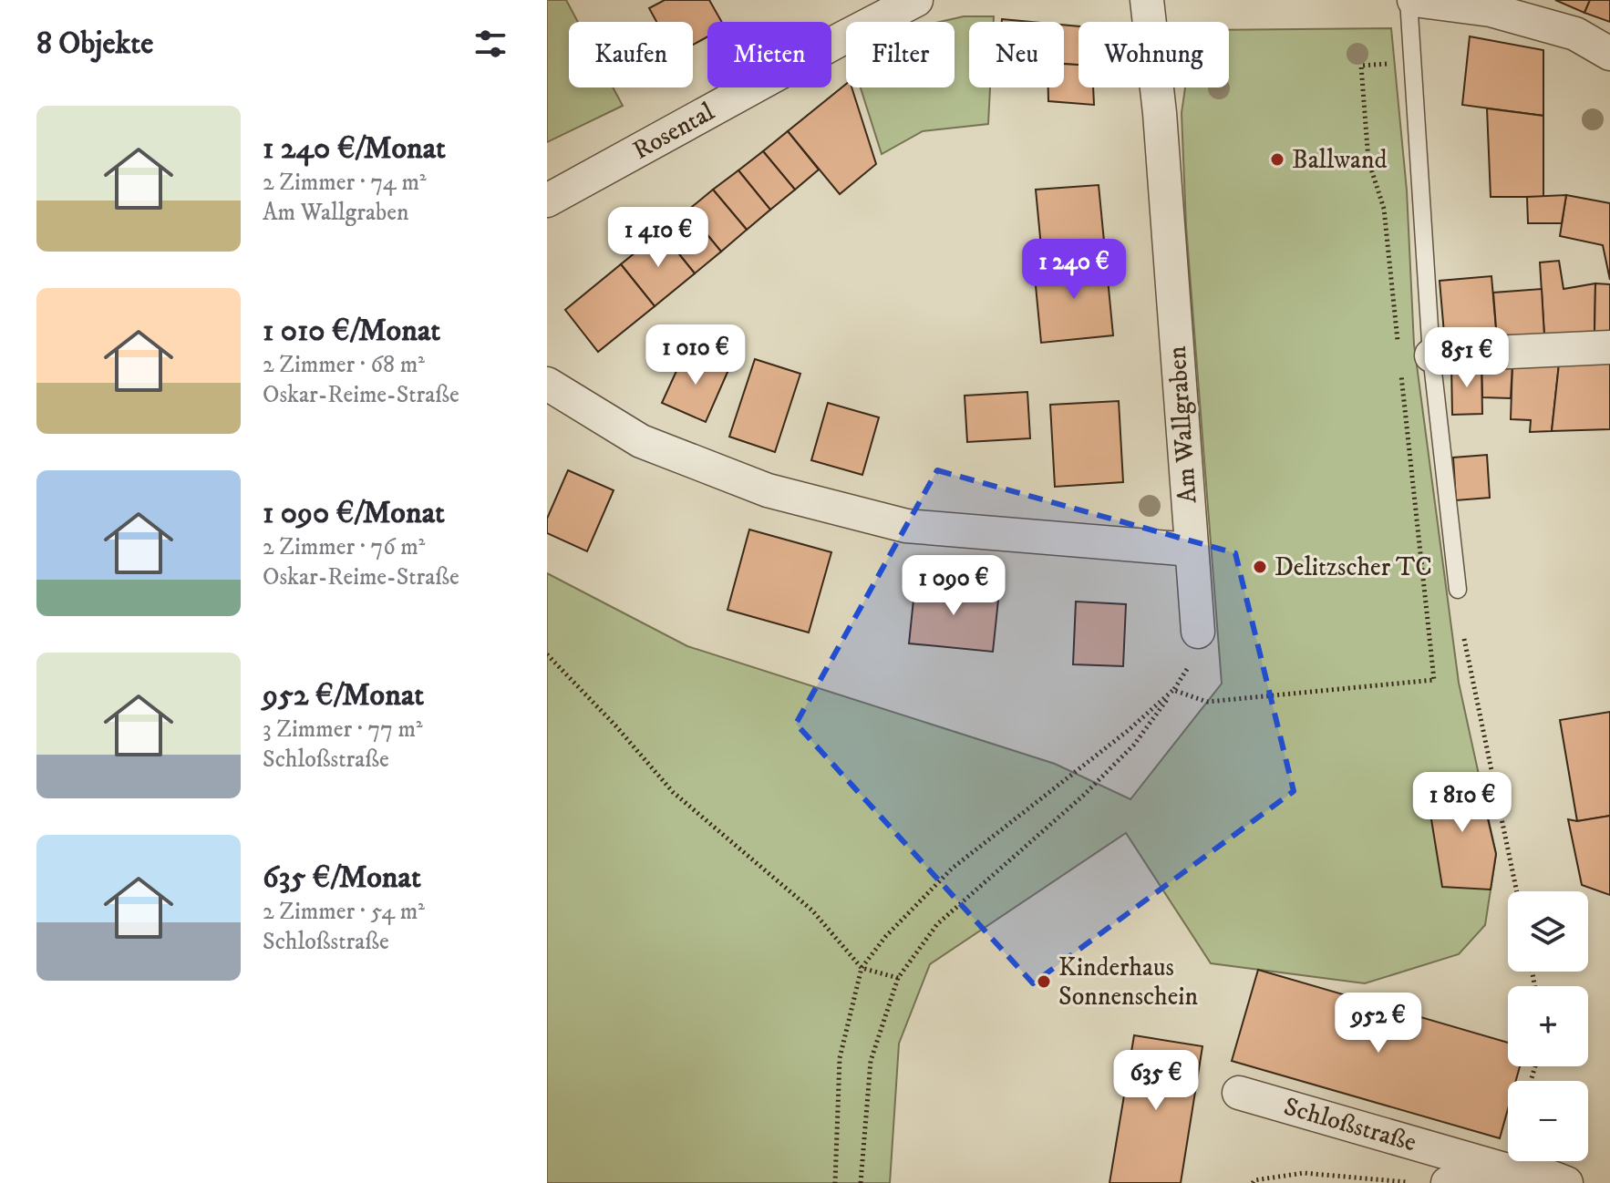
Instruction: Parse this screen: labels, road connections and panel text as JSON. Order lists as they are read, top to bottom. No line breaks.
{"streets":{"street":["Rosental","Am Wallgraben","Schloßstraße"]},"places":["Ballwand","Delitzscher TC","Kinderhaus Sonnenschein"],"page":{"heading":"8 Objekte","chip":["Kaufen","Mieten","Filter","Neu","Wohnung"],"list":[{"name":"1 240 €/Monat","note":"2 Zimmer · 74 m² · Am Wallgraben"},{"name":"1 010 €/Monat","note":"2 Zimmer · 68 m² · Oskar-Reime-Straße"},{"name":"1 090 €/Monat","note":"2 Zimmer · 76 m² · Oskar-Reime-Straße"},{"name":"952 €/Monat","note":"3 Zimmer · 77 m² · Schloßstraße"},{"name":"635 €/Monat","note":"2 Zimmer · 54 m² · Schloßstraße"}],"price":["1 410 €","1 240 €","1 010 €","851 €","1 090 €","1 810 €","952 €","635 €"],"map_buttons":["+","−"]}}
